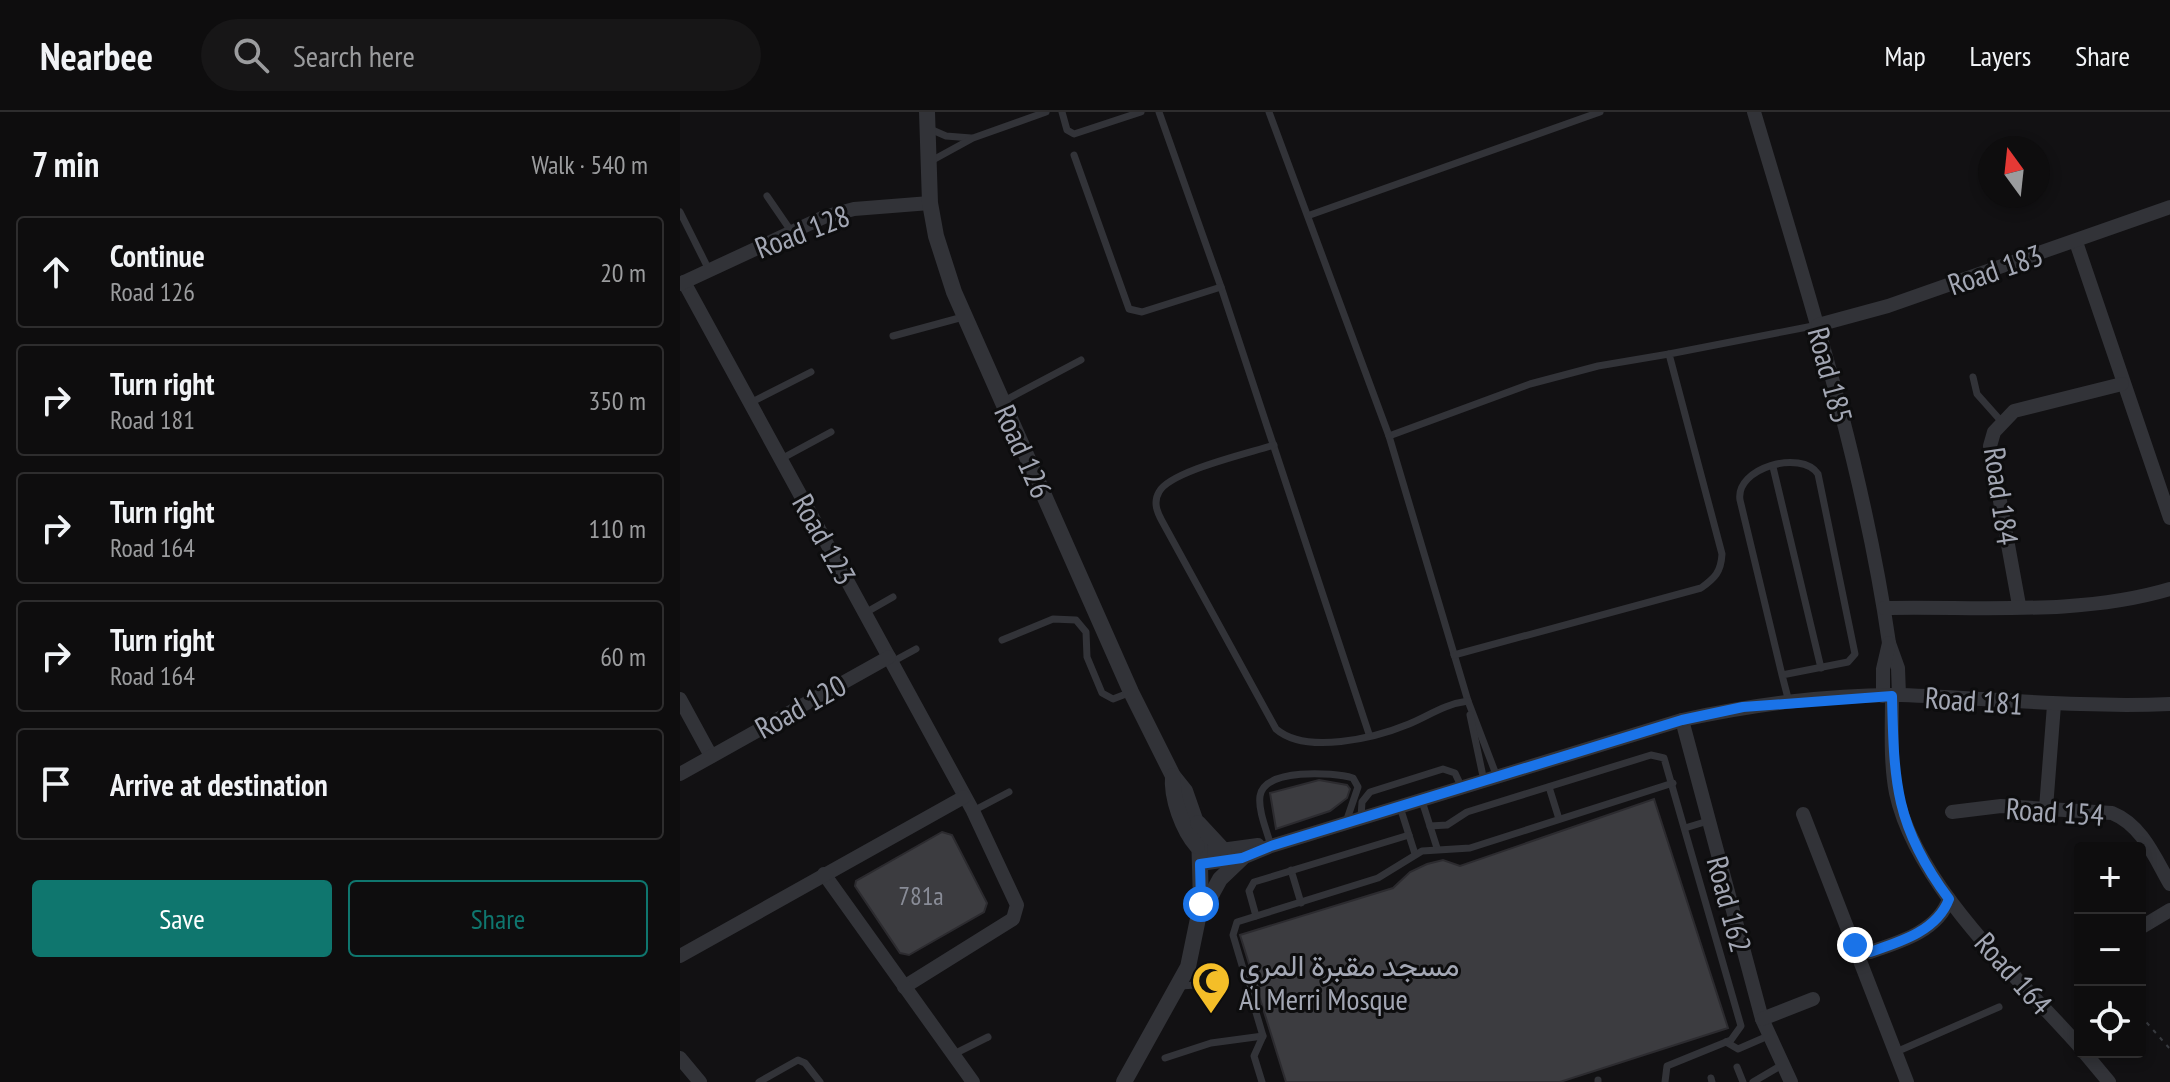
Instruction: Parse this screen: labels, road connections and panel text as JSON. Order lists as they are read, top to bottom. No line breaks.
{"streets":{"street":["Road 128","Road 183","Road 185","Road 126","Road 184","Road 123","Road 181","Road 120","Road 154","Road 162","Road 164"]},"crossings":[["Road 128","Road 126"],["Road 128","Road 123"],["Road 183","Road 185"],["Road 185","Road 181"],["Road 185","Road 164"],["Road 126","Road 181"],["Road 123","Road 120"],["Road 181","Road 162"],["Road 181","Road 164"]],"places":{"mosque":["مسجد مقبرة المري Al Merri Mosque"]},"house_numbers":["781a"],"north":"top","page":{"header":"Nearbee","search":"Search here","nav":["Map","Layers","Share"],"heading":["7 min","Walk · 540 m"],"list":[["Continue","Road 126","20 m"],["Turn right","Road 181","350 m"],["Turn right","Road 164","110 m"],["Turn right","Road 164","60 m"],"Arrive at destination"],"map_buttons":["+","−"],"buttons":["Save","Share"]}}
